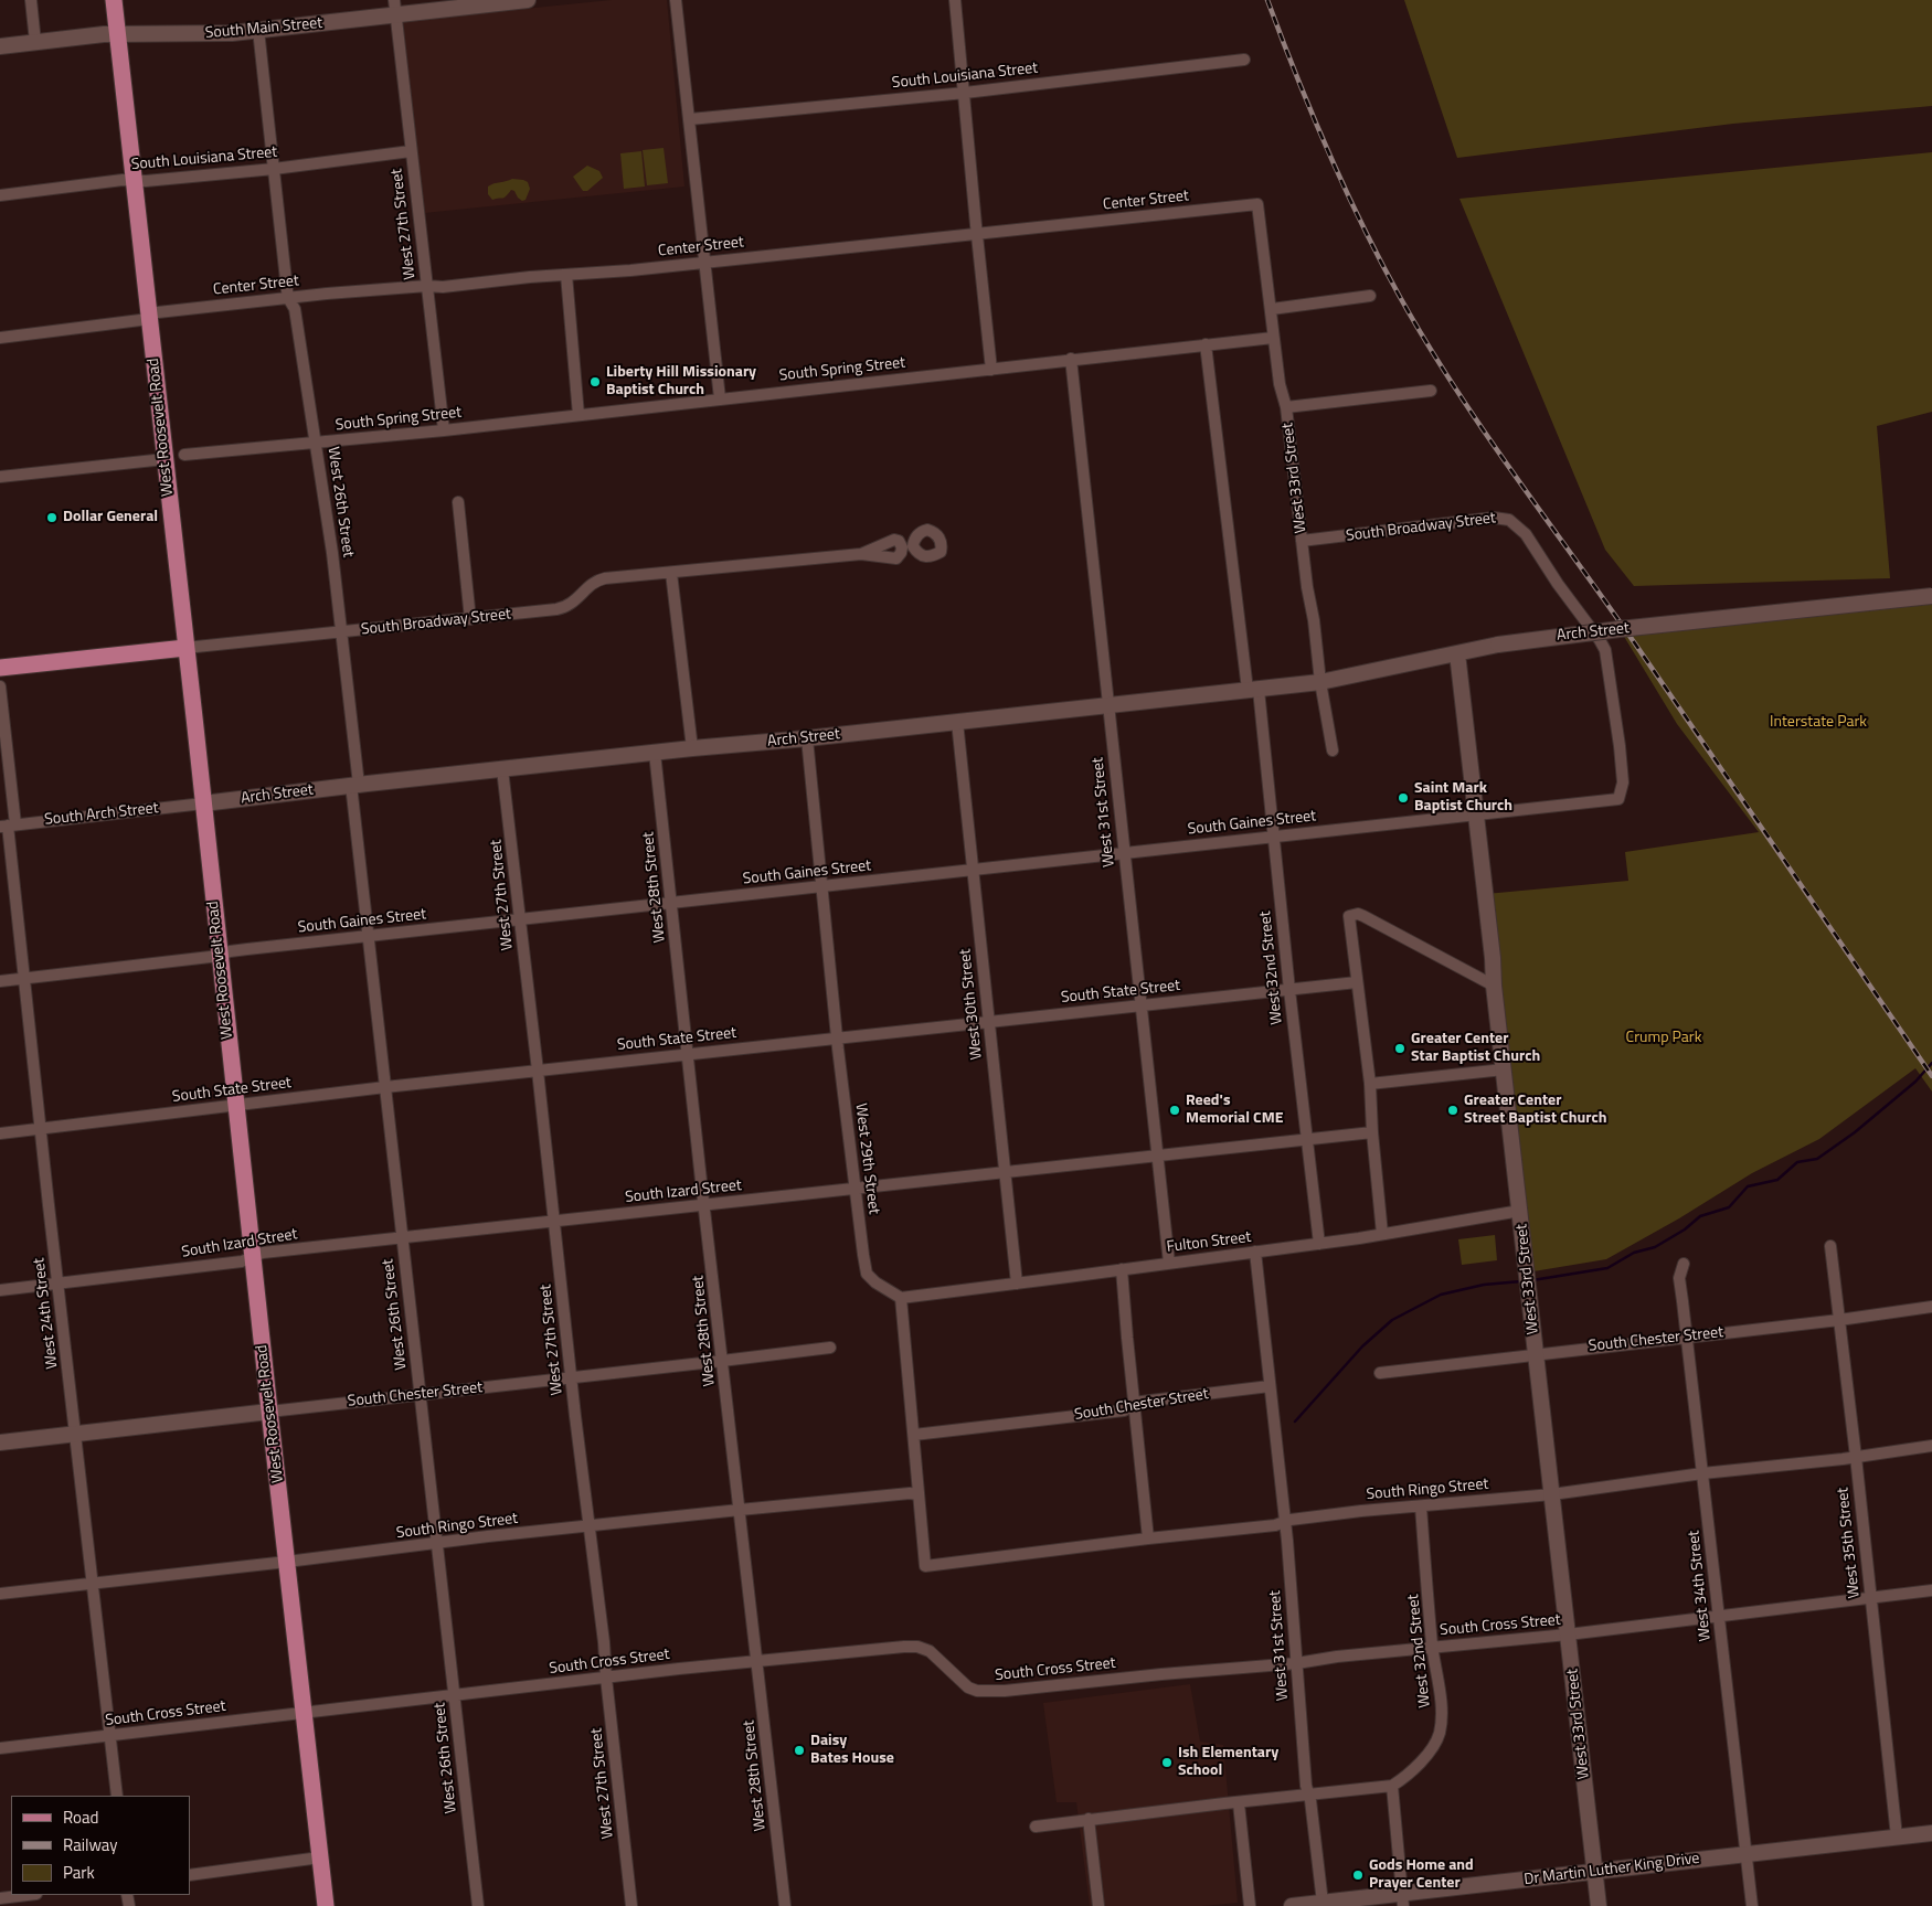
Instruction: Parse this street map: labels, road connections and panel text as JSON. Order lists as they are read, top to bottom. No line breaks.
{"streets":{"main road":["West Roosevelt Road","South Broadway Street"],"street":["South Main Street","South Louisiana Street","Center Street","West 27th Street","South Spring Street","West 33rd Street","West 26th Street","Arch Street","West 31st Street","South Arch Street","South Gaines Street","West 28th Street","West 32nd Street","South State Street","West 30th Street","West 29th Street","South Izard Street","Fulton Street","West 24th Street","South Chester Street","South Ringo Street","West 35th Street","West 34th Street","South Cross Street","Dr Martin Luther King Drive"]},"crossings":[["South Main Street","West 27th Street"],["South Main Street","West Roosevelt Road"],["South Main Street","West 26th Street"],["South Louisiana Street","West 27th Street"],["South Louisiana Street","West Roosevelt Road"],["South Louisiana Street","West 26th Street"],["Center Street","West 27th Street"],["Center Street","West Roosevelt Road"],["Center Street","West 33rd Street"],["Center Street","West 26th Street"],["West 27th Street","South Spring Street"],["West 27th Street","Arch Street"],["West 27th Street","South Gaines Street"],["West 27th Street","South State Street"],["West 27th Street","South Izard Street"],["West 27th Street","South Chester Street"],["West 27th Street","South Ringo Street"],["West 27th Street","South Cross Street"],["South Spring Street","West 33rd Street"],["South Spring Street","West 26th Street"],["South Spring Street","West 31st Street"],["South Spring Street","West 32nd Street"],["West Roosevelt Road","South Broadway Street"],["West Roosevelt Road","Arch Street"],["West Roosevelt Road","South Arch Street"],["West Roosevelt Road","South Gaines Street"],["West Roosevelt Road","South State Street"],["West Roosevelt Road","South Izard Street"],["West Roosevelt Road","South Chester Street"],["West Roosevelt Road","South Ringo Street"],["West Roosevelt Road","South Cross Street"],["West 33rd Street","South Broadway Street"],["West 33rd Street","Arch Street"],["West 33rd Street","South Gaines Street"],["West 33rd Street","Fulton Street"],["West 33rd Street","South Chester Street"],["West 33rd Street","South Ringo Street"],["West 33rd Street","South Cross Street"],["West 33rd Street","Dr Martin Luther King Drive"],["West 26th Street","South Broadway Street"],["West 26th Street","Arch Street"],["West 26th Street","South Gaines Street"],["West 26th Street","South State Street"],["West 26th Street","South Izard Street"],["West 26th Street","South Chester Street"],["West 26th Street","South Ringo Street"],["West 26th Street","South Cross Street"],["South Broadway Street","South Gaines Street"],["Arch Street","West 31st Street"],["Arch Street","South Arch Street"],["Arch Street","West 28th Street"],["Arch Street","West 32nd Street"],["Arch Street","West 30th Street"],["Arch Street","West 29th Street"],["West 31st Street","South Gaines Street"],["West 31st Street","South State Street"],["West 31st Street","South Izard Street"],["West 31st Street","Fulton Street"],["West 31st Street","South Chester Street"],["West 31st Street","South Ringo Street"],["West 31st Street","South Cross Street"],["West 31st Street","Dr Martin Luther King Drive"],["South Arch Street","West 24th Street"],["South Gaines Street","West 28th Street"],["South Gaines Street","West 32nd Street"],["South Gaines Street","West 30th Street"],["South Gaines Street","West 29th Street"],["South Gaines Street","West 24th Street"],["West 28th Street","South State Street"],["West 28th Street","South Izard Street"],["West 28th Street","South Chester Street"],["West 28th Street","South Ringo Street"],["West 28th Street","South Cross Street"],["West 32nd Street","South State Street"],["West 32nd Street","South Izard Street"],["West 32nd Street","Fulton Street"],["West 32nd Street","South Ringo Street"],["West 32nd Street","South Cross Street"],["South State Street","West 30th Street"],["South State Street","West 29th Street"],["South State Street","West 24th Street"],["West 30th Street","South Izard Street"],["West 30th Street","Fulton Street"],["West 29th Street","South Izard Street"],["West 29th Street","Fulton Street"],["South Izard Street","West 24th Street"],["West 24th Street","South Chester Street"],["West 24th Street","South Ringo Street"],["West 24th Street","South Cross Street"],["South Chester Street","West 35th Street"],["South Chester Street","West 34th Street"],["South Ringo Street","West 35th Street"],["South Ringo Street","West 34th Street"],["West 35th Street","South Cross Street"],["West 35th Street","Dr Martin Luther King Drive"],["West 34th Street","South Cross Street"],["West 34th Street","Dr Martin Luther King Drive"]],"parks":["Interstate Park","Crump Park"],"places":["Liberty Hill Missionary Baptist Church","Dollar General","Saint Mark Baptist Church","Greater Center Star Baptist Church","Reed's Memorial CME","Greater Center Street Baptist Church","Daisy Bates House","Ish Elementary School","Gods Home and Prayer Center"],"legend":["Road","Railway","Park"]}
